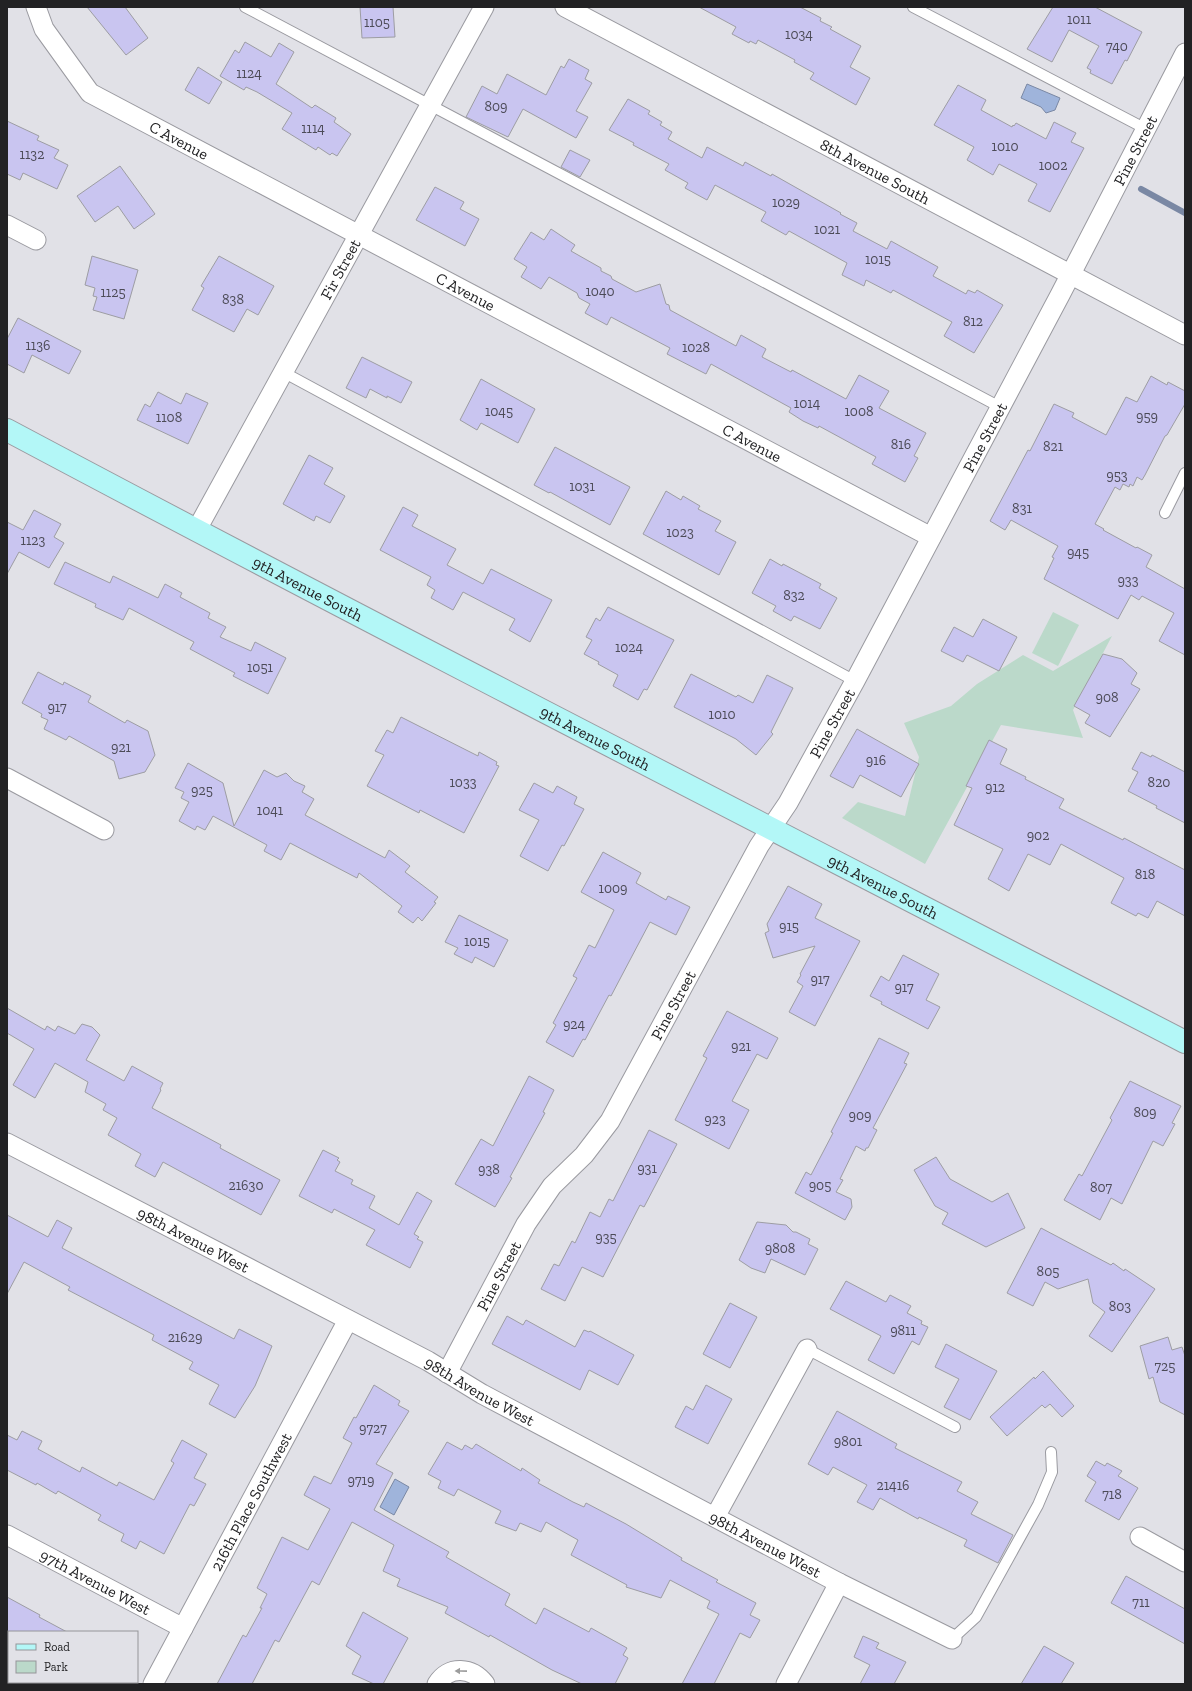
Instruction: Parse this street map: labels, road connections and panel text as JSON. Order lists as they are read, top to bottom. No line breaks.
{"streets":{"main road":["9th Avenue South"],"street":["C Avenue","Pine Street","8th Avenue South","Fir Street","98th Avenue West","216th Place Southwest","97th Avenue West"]},"crossings":[["C Avenue","Pine Street"],["C Avenue","Fir Street"],["Pine Street","8th Avenue South"],["Pine Street","9th Avenue South"],["Pine Street","98th Avenue West"],["Fir Street","9th Avenue South"],["98th Avenue West","216th Place Southwest"],["216th Place Southwest","97th Avenue West"]],"house_numbers":["1011","1105","1034","740","1124","809","1114","1010","1132","1002","1029","1021","1015","1040","1125","838","812","1136","1028","1014","1045","1008","959","1108","816","821","953","1031","831","1023","1123","945","933","832","1024","1051","908","917","1010","921","916","1033","820","912","925","1041","902","818","1009","915","1015","917","917","924","921","809","909","923","931","938","21630","905","807","935","9808","805","803","9811","21629","725","9727","9801","9719","21416","718","711"],"legend":["Road","Park"]}
